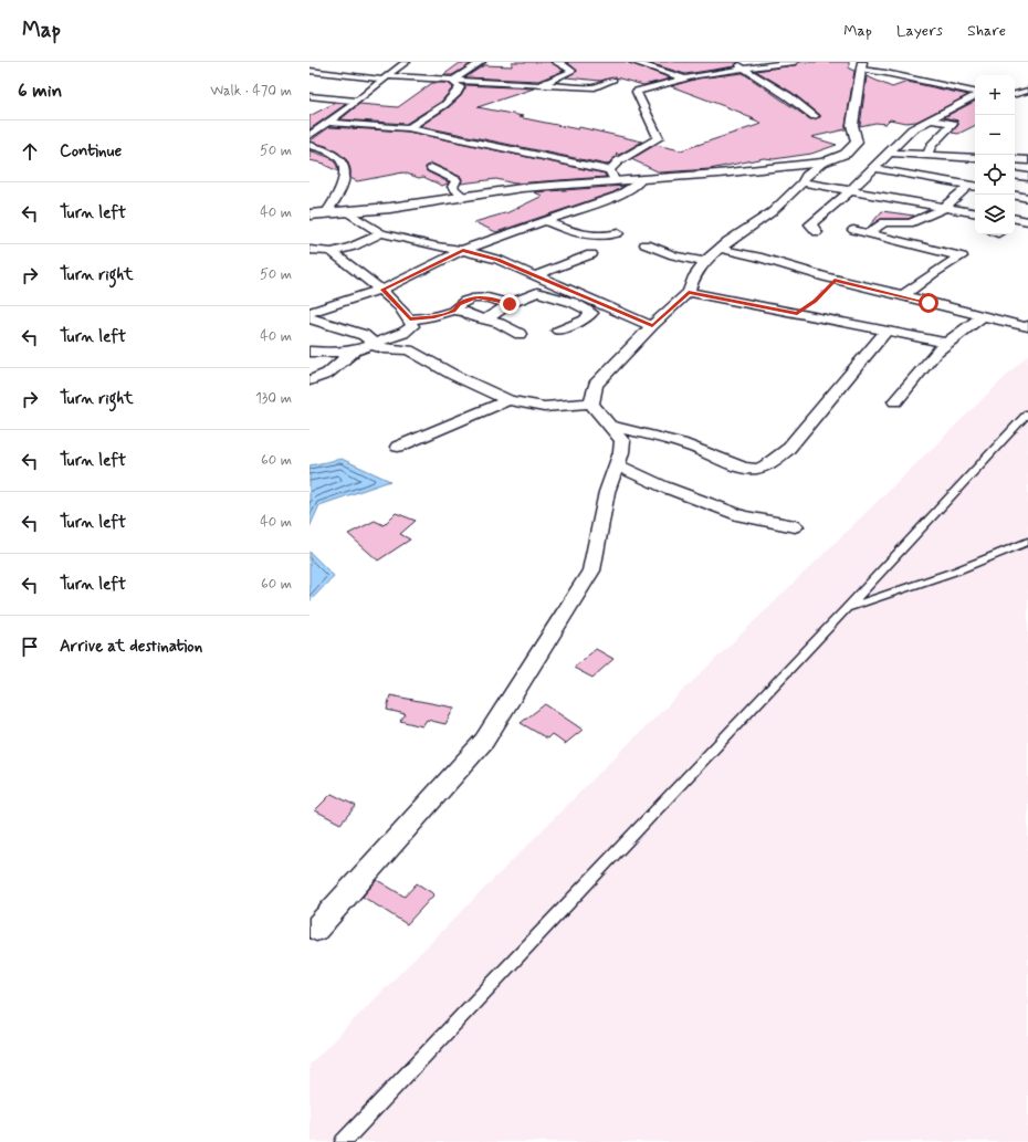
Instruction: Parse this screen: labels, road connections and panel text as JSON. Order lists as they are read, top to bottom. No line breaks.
{"page":{"header":"Map","nav":["Map","Layers","Share"],"heading":["6 min","Walk · 470 m"],"map_buttons":["+","−"],"list":[["Continue","50 m"],["Turn left","40 m"],["Turn right","50 m"],["Turn left","40 m"],["Turn right","130 m"],["Turn left","60 m"],["Turn left","40 m"],["Turn left","60 m"],"Arrive at destination"]}}
